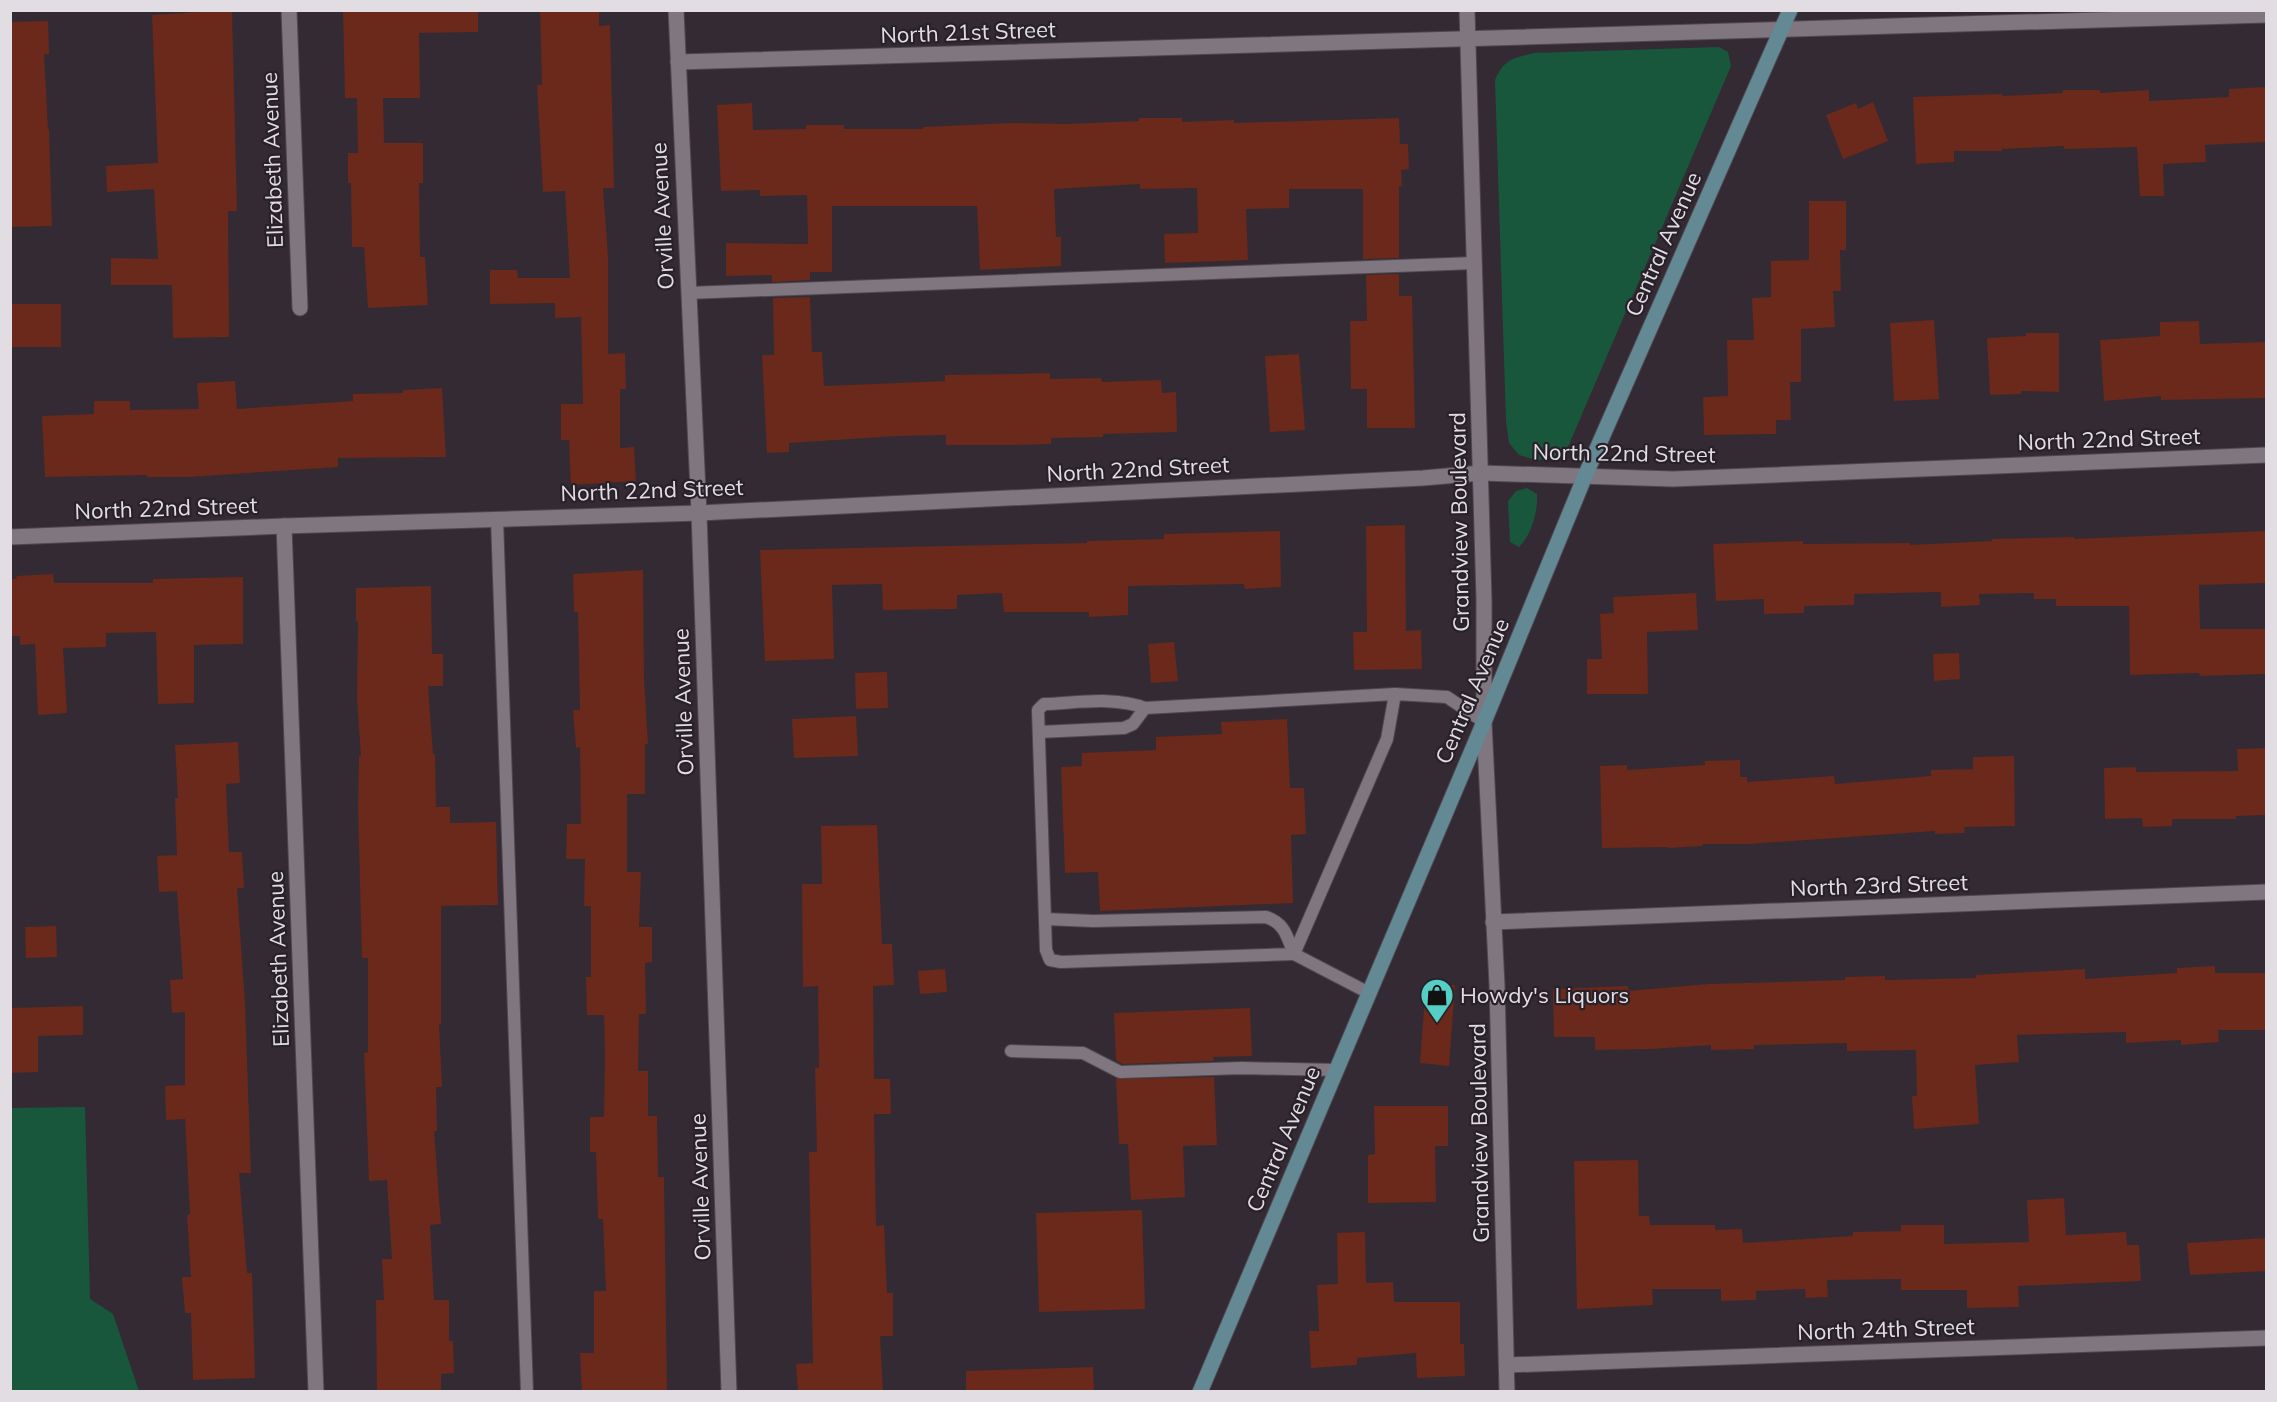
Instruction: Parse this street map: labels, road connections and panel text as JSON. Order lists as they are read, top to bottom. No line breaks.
{"streets":{"main road":["Central Avenue"],"street":["North 21st Street","Elizabeth Avenue","Orville Avenue","North 22nd Street","Grandview Boulevard","North 23rd Street","North 24th Street"]},"crossings":[["North 21st Street","Orville Avenue"],["North 21st Street","Central Avenue"],["North 21st Street","Grandview Boulevard"],["Elizabeth Avenue","North 22nd Street"],["Orville Avenue","North 22nd Street"],["Central Avenue","North 22nd Street"],["Central Avenue","Grandview Boulevard"],["North 22nd Street","Grandview Boulevard"],["Grandview Boulevard","North 23rd Street"],["Grandview Boulevard","North 24th Street"]],"places":{"shop":["Howdy's Liquors"]}}
